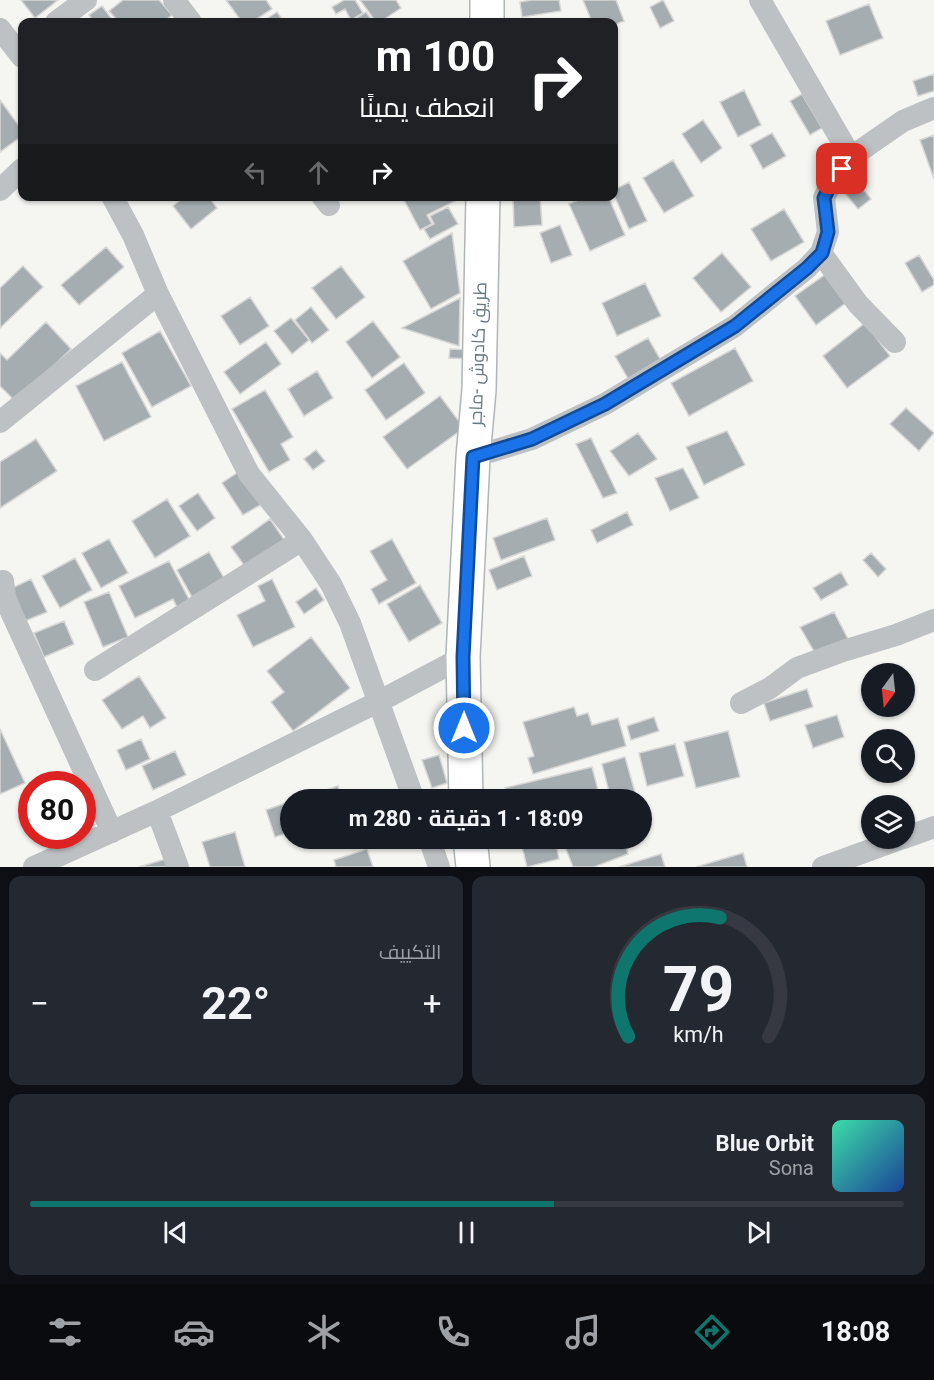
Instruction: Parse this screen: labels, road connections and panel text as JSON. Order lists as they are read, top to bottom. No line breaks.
{"streets":{"highway":["طريق كادوش -ماجر"]},"north":"bottom","page":{"turn":["100 m","انعطف يمينًا"],"limit":"80","trip":"18:09 · 1 دقيقة · 280 m","tile":"التكييف","heat":["−","22°","+"],"song":["Blue Orbit","Sona"],"tabs":"18:08","gauge":["79","km/h"]}}
